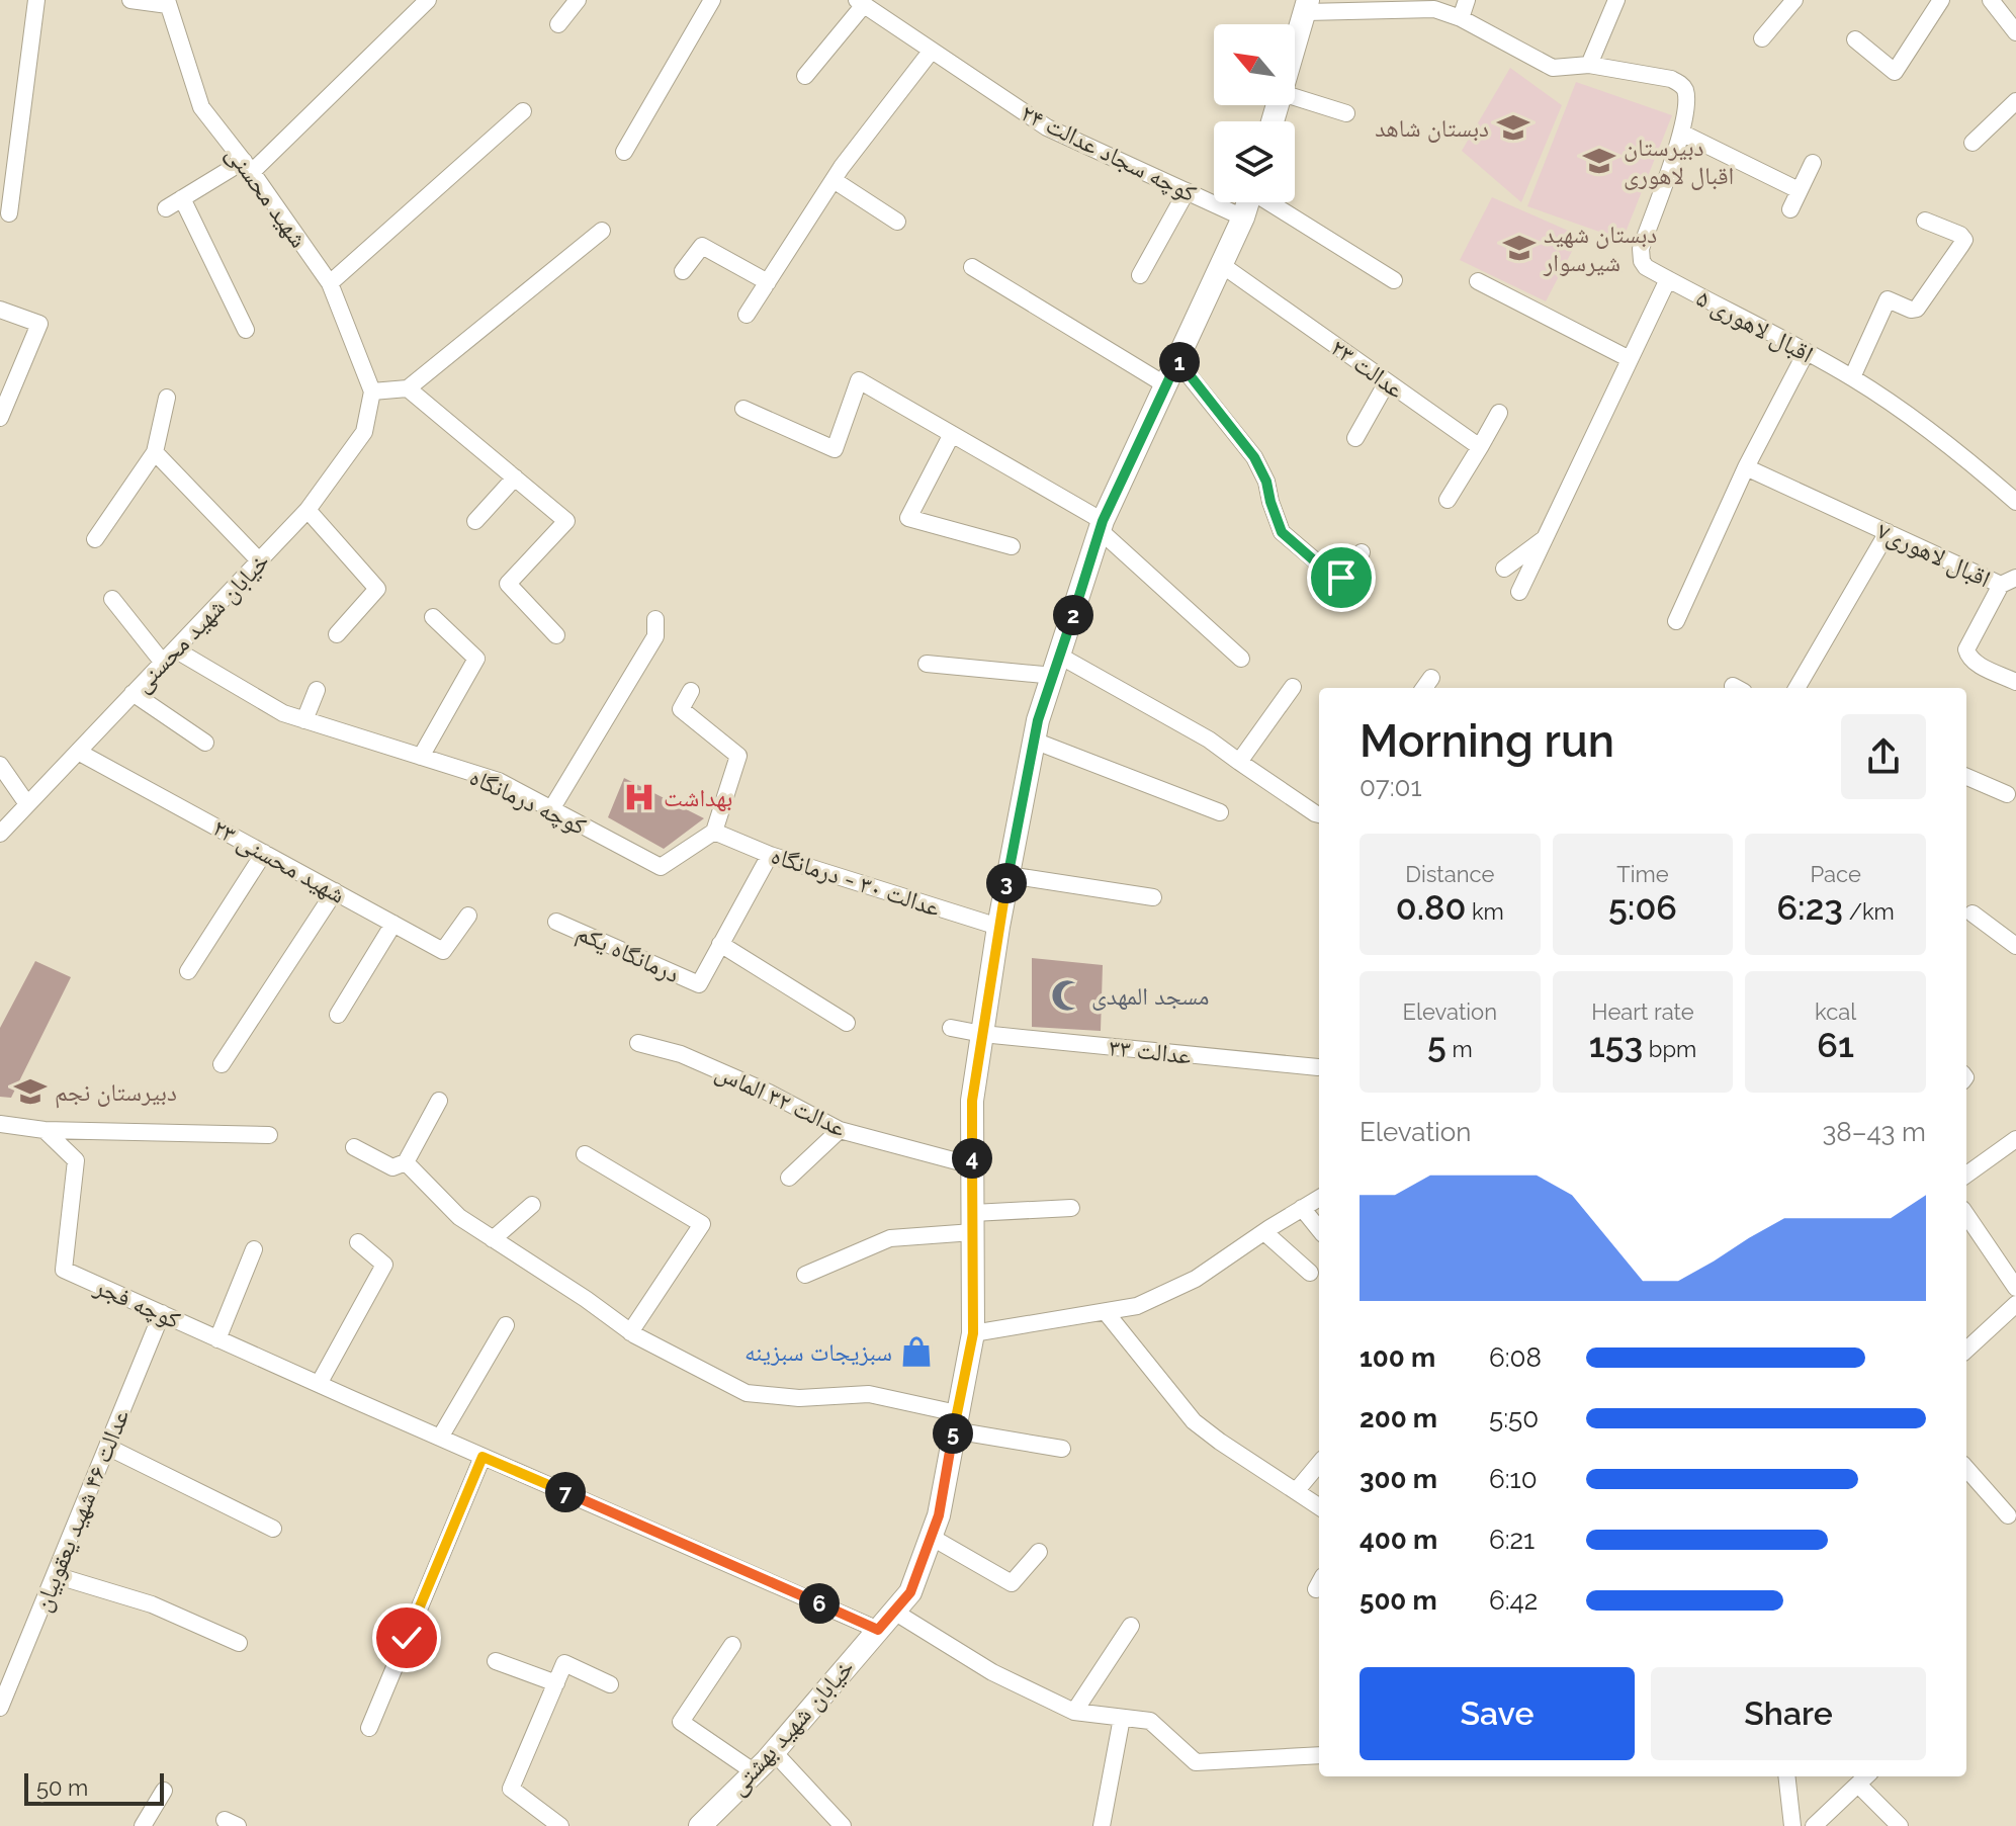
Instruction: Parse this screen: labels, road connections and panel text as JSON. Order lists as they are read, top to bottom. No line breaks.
{"streets":{"main road":["خیابان شهید بهشتی"],"street":["کوچه سجاد عدالت ۲۴","شهید محسنی","اقبال لاهوری ۵","عدالت ۲۳","اقبال لاهوری۷","خیابان شهید محسنی","کوچه درمانگاه","شهید محسنی ۲۳","عدالت ۳۰ - درمانگاه","درمانگاه یکم","عدالت ۳۳","عدالت ۳۲ الماس","کوچه فجر","عدالت ۴۶ شهید یعقوبیان"]},"crossings":[["کوچه سجاد عدالت ۲۴","خیابان شهید بهشتی"],["شهید محسنی","خیابان شهید محسنی"],["عدالت ۲۳","خیابان شهید بهشتی"],["خیابان شهید محسنی","کوچه درمانگاه"],["خیابان شهید محسنی","شهید محسنی ۲۳"],["کوچه درمانگاه","عدالت ۳۰ - درمانگاه"],["عدالت ۳۰ - درمانگاه","درمانگاه یکم"],["عدالت ۳۰ - درمانگاه","خیابان شهید بهشتی"],["عدالت ۳۳","خیابان شهید بهشتی"],["عدالت ۳۲ الماس","خیابان شهید بهشتی"],["کوچه فجر","عدالت ۴۶ شهید یعقوبیان"],["کوچه فجر","خیابان شهید بهشتی"]],"places":{"school or university":["دبستان شاهد","دبیرستان اقبال لاهوری","دبستان شهید شیرسوار","دبیرستان نجم"],"hospital":["بهداشت"],"mosque":["مسجد المهدی"],"shop":["سبزیجات سبزینه"]},"scale_bar":"50 m","north":"top left","page":{"pins":["1","2","3","4","5","7","6"],"heading":["Morning run","07:01"],"stats":[["Distance","0.80 km"],["Time","5:06"],["Pace","6:23 /km"],["Elevation","5 m"],["Heart rate","153 bpm"],["kcal","61"]],"chart":["Elevation","38–43 m"],"list":[{"name":"100 m","note":"6:08"},{"name":"200 m","note":"5:50"},{"name":"300 m","note":"6:10"},{"name":"400 m","note":"6:21"},{"name":"500 m","note":"6:42"}],"buttons":["Save","Share"],"scale":"50 m"}}
